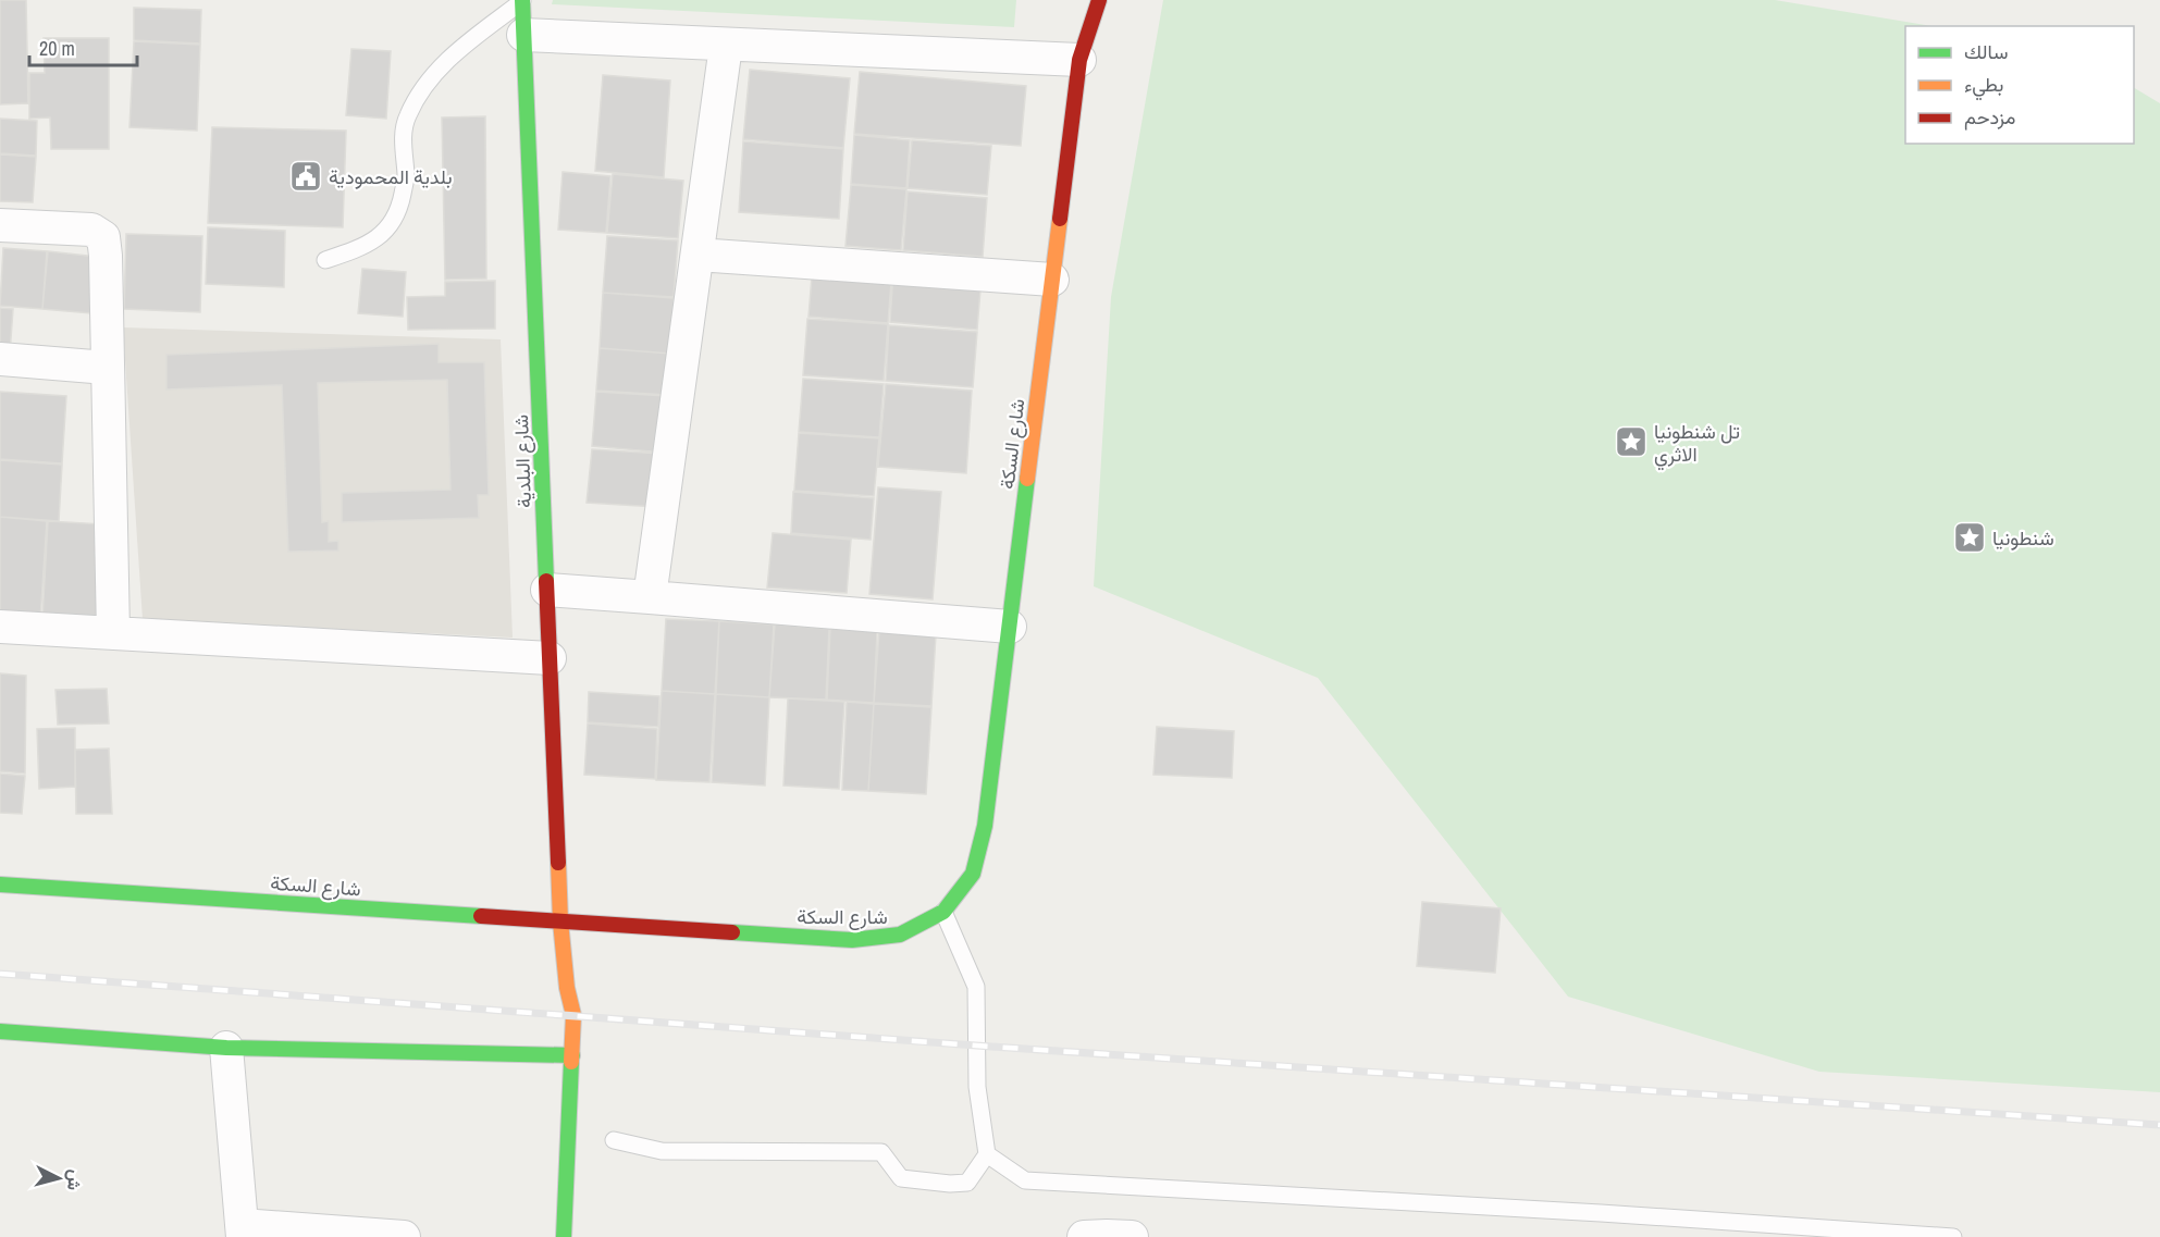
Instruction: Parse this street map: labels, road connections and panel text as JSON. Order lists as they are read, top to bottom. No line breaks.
{"streets":{"street":["شارع السكة","شارع البلدية"]},"crossings":[["شارع السكة","شارع البلدية"]],"places":{"public building":["بلدية المحمودية"],"place":["تل شنطونيا الاثري","شنطونيا"]},"legend":["سالك","بطيء","مزدحم"],"scale_bar":"20 m","north":"right"}
